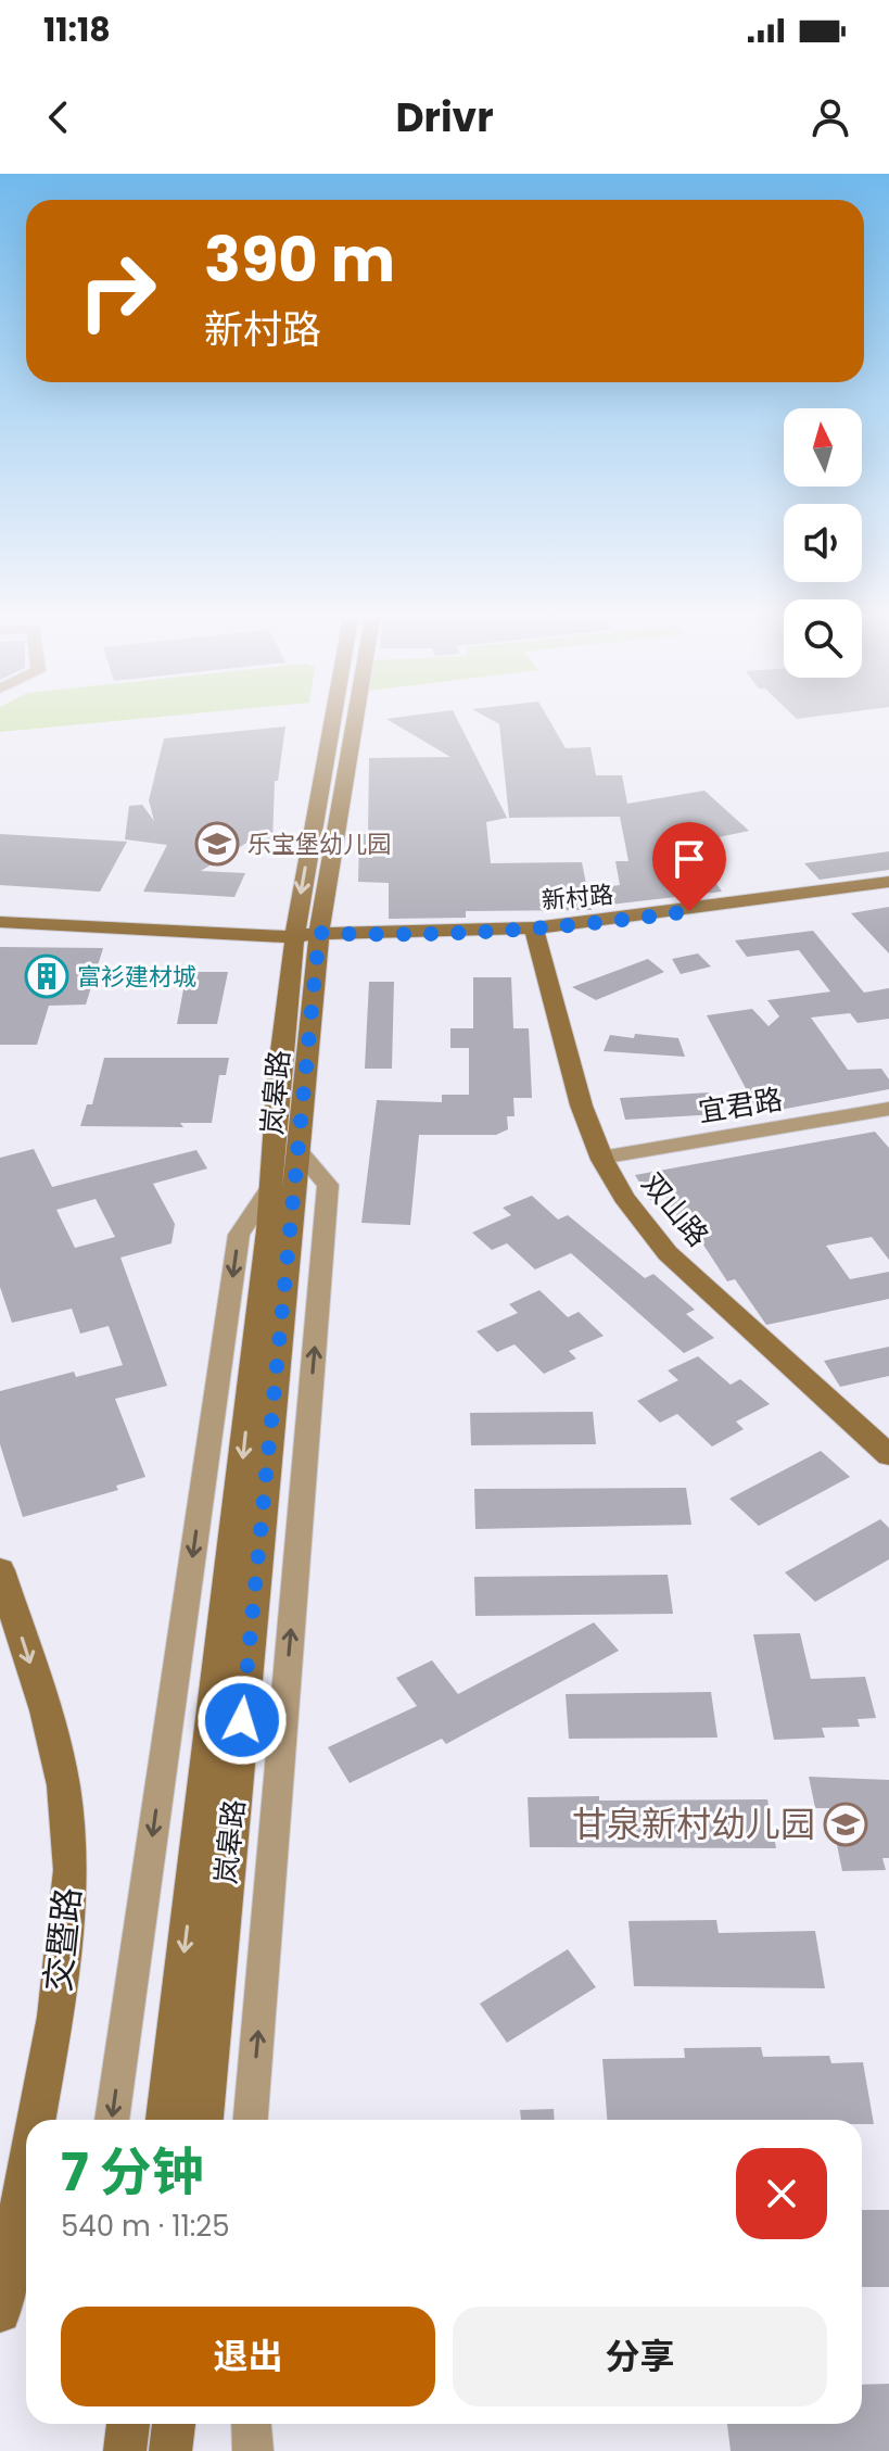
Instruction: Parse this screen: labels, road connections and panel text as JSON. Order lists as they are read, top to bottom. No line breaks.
{"streets":{"main road":["新村路","岚皋路","双山路","交暨路"],"street":["宜君路"]},"crossings":[["新村路","岚皋路"],["新村路","双山路"],["宜君路","双山路"]],"one_way":["交暨路"],"places":{"school or university":["乐宝堡幼儿园","甘泉新村幼儿园"],"building":["富衫建材城"]},"north":"top","page":{"status":"11:18","header":"Drivr","turn":["390 m","新村路"],"heading":["7 分钟","540 m · 11:25"],"buttons":["退出","分享"]}}
